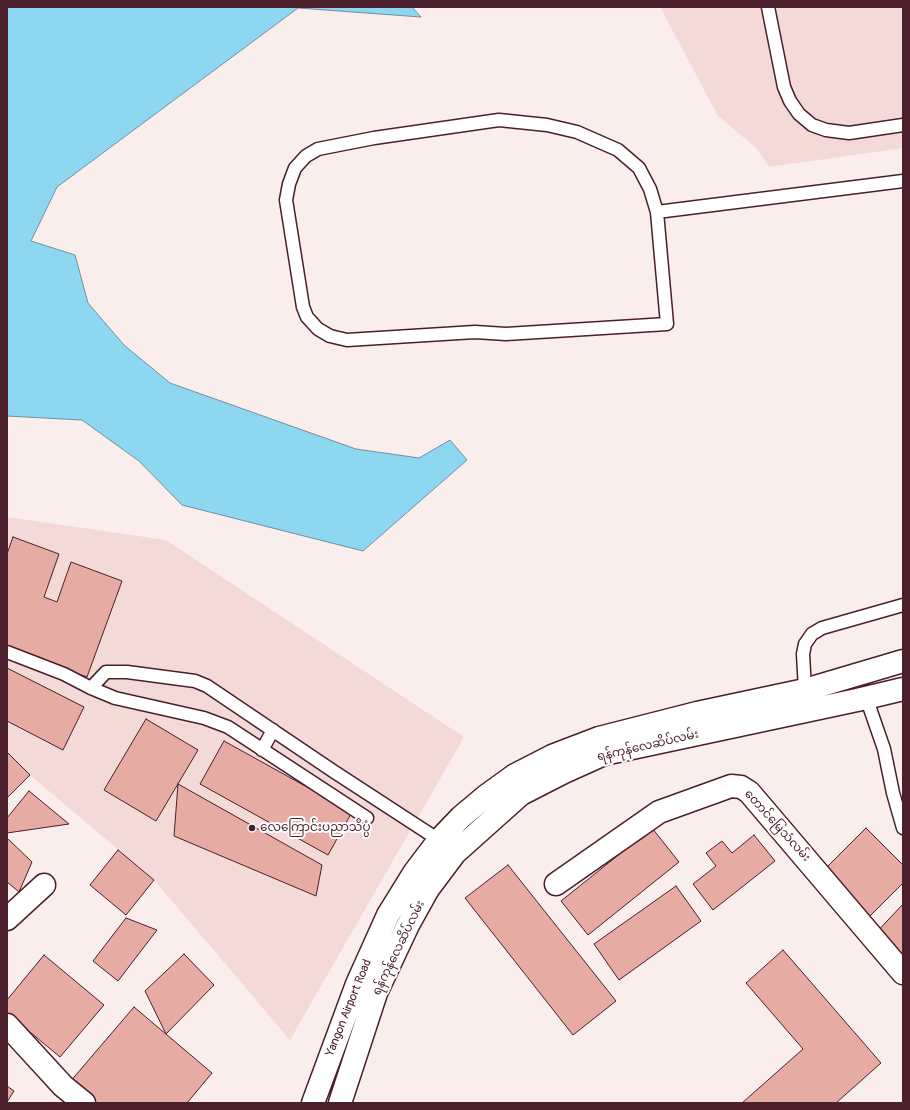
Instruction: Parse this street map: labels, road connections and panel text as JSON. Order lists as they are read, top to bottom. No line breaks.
{"streets":{"main road":["ရန်ကုန်လေဆိပ်လမ်း","တောင်မြေသံလမ်း","Yangon Airport Road"]},"crossings":[["ရန်ကုန်လေဆိပ်လမ်း","Yangon Airport Road"]],"places":["လေကြောင်းပညာသိပ္ပံ"]}
